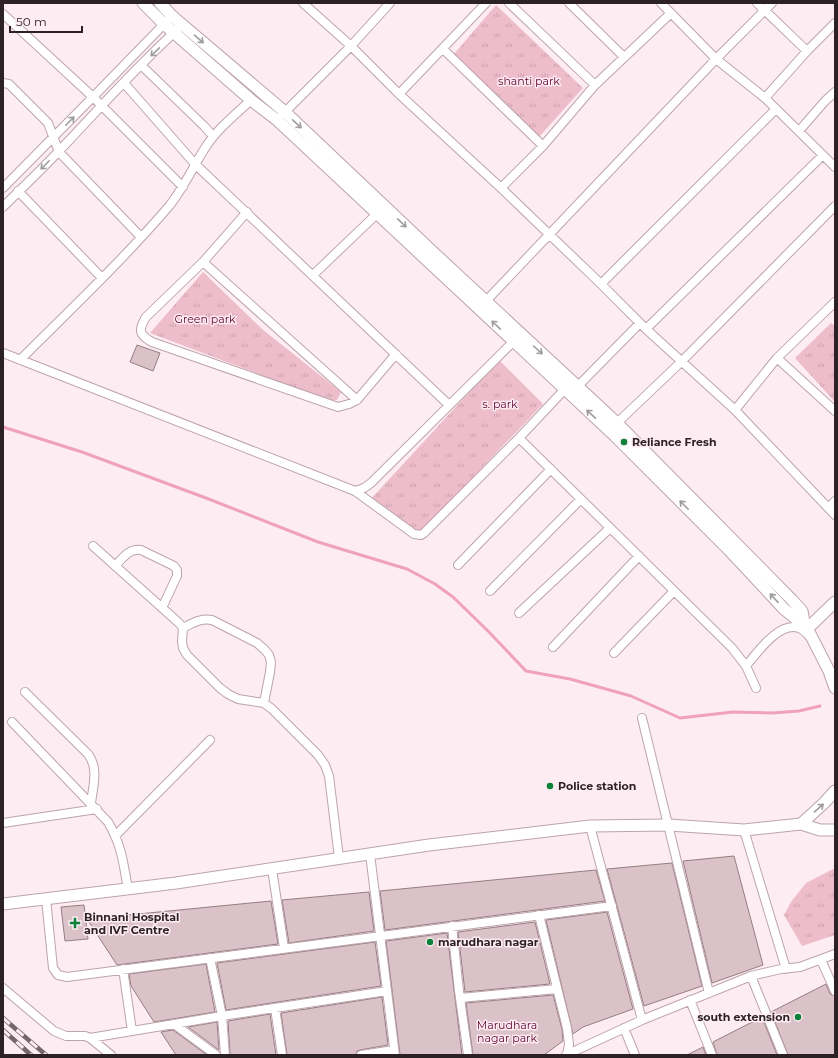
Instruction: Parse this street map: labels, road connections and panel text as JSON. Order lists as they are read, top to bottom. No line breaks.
{"parks":["shanti park","Green park","s. park","Marudhara nagar park"],"places":{"other":["Reliance Fresh","Police station","marudhara nagar","south extension"],"health":["Binnani Hospital and IVF Centre"]},"scale_bar":"50 m"}
